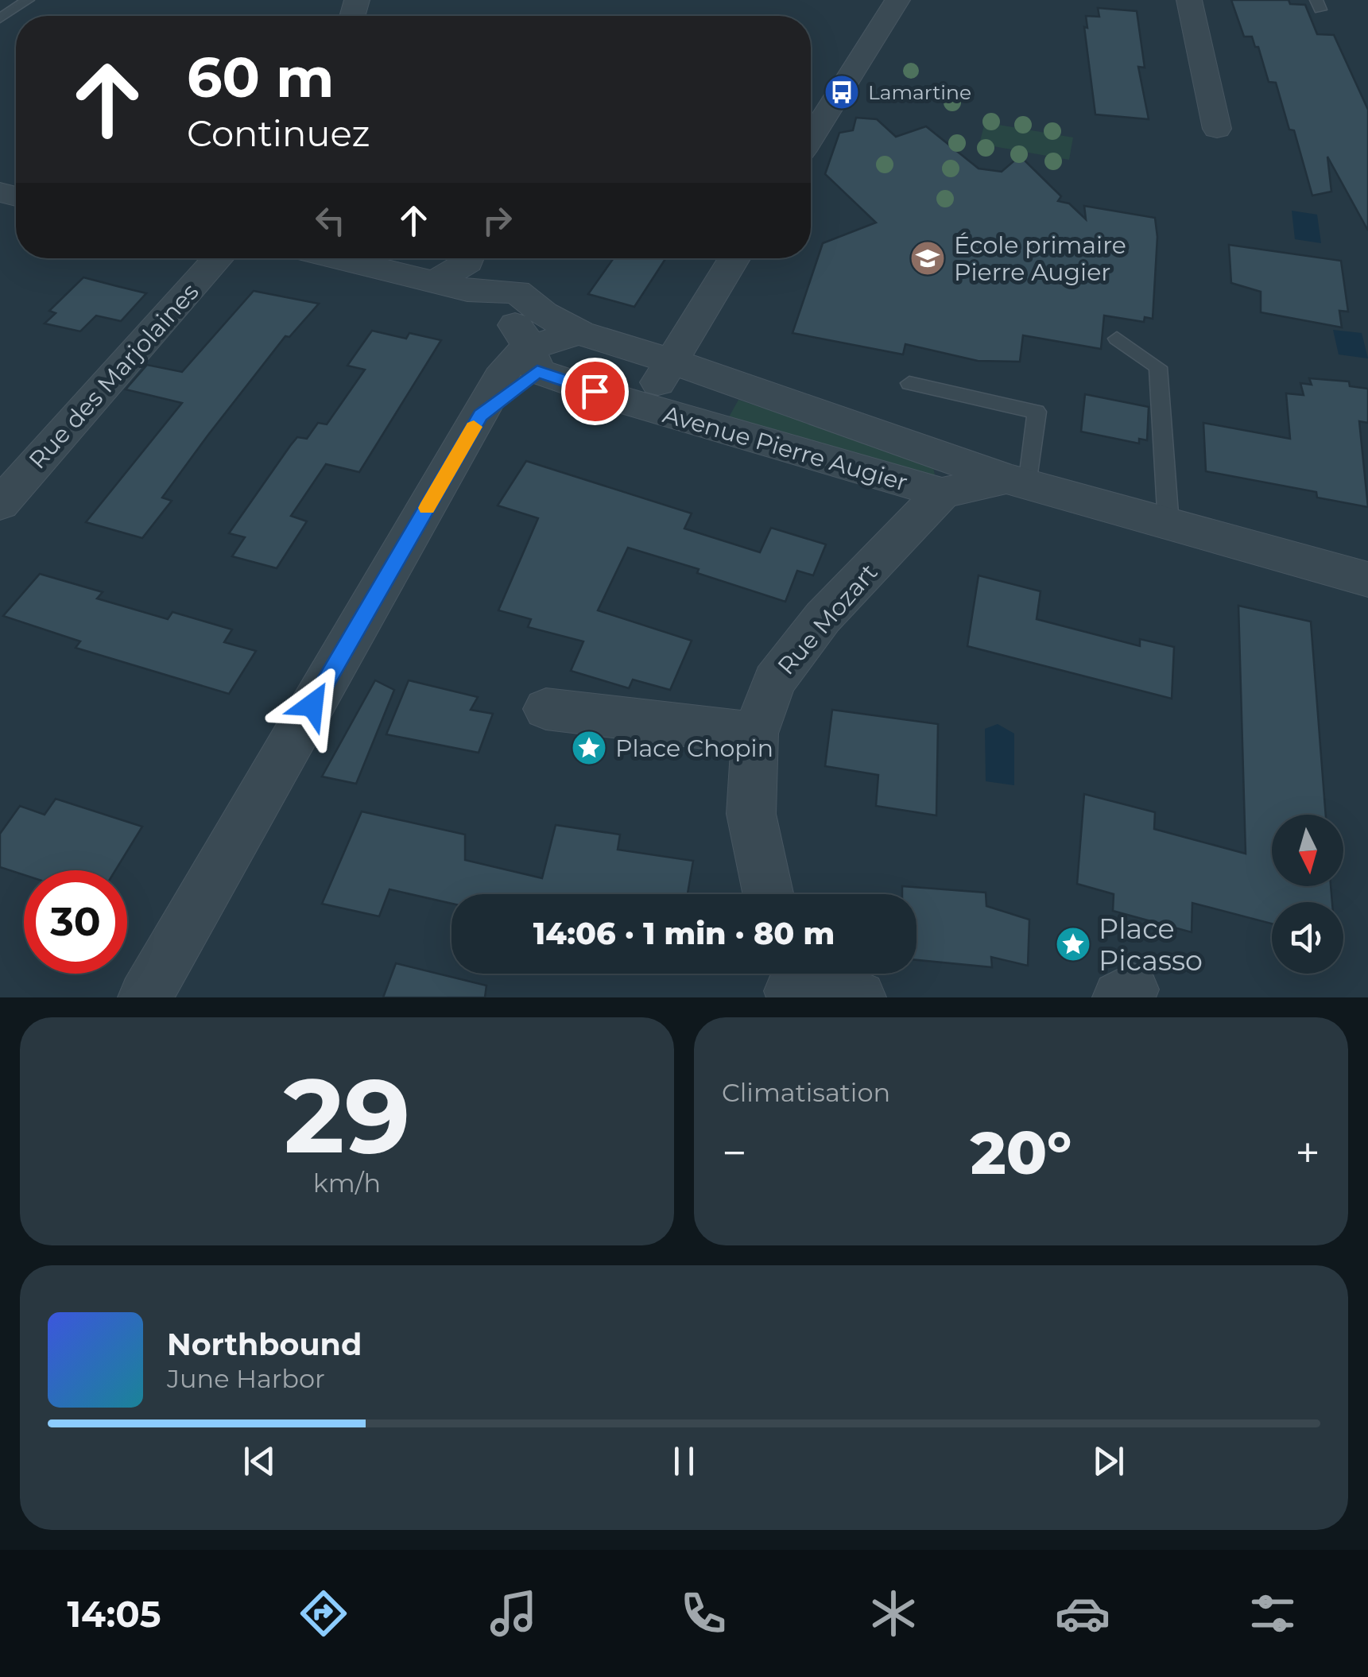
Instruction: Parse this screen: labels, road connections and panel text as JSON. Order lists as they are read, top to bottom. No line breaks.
{"streets":{"street":["Rue des Marjolaines","Avenue Pierre Augier","Rue Mozart"]},"crossings":[["Avenue Pierre Augier","Rue Mozart"]],"places":{"bus stop":["Lamartine"],"school or university":["École primaire Pierre Augier"],"place":["Place Chopin","Place Picasso"]},"north":"bottom","page":{"turn":["60 m","Continuez"],"limit":"30","trip":"14:06 · 1 min · 80 m","tile":[["29","km/h"],"Climatisation"],"heat":["−","20°","+"],"song":["Northbound","June Harbor"],"tabs":"14:05"}}
